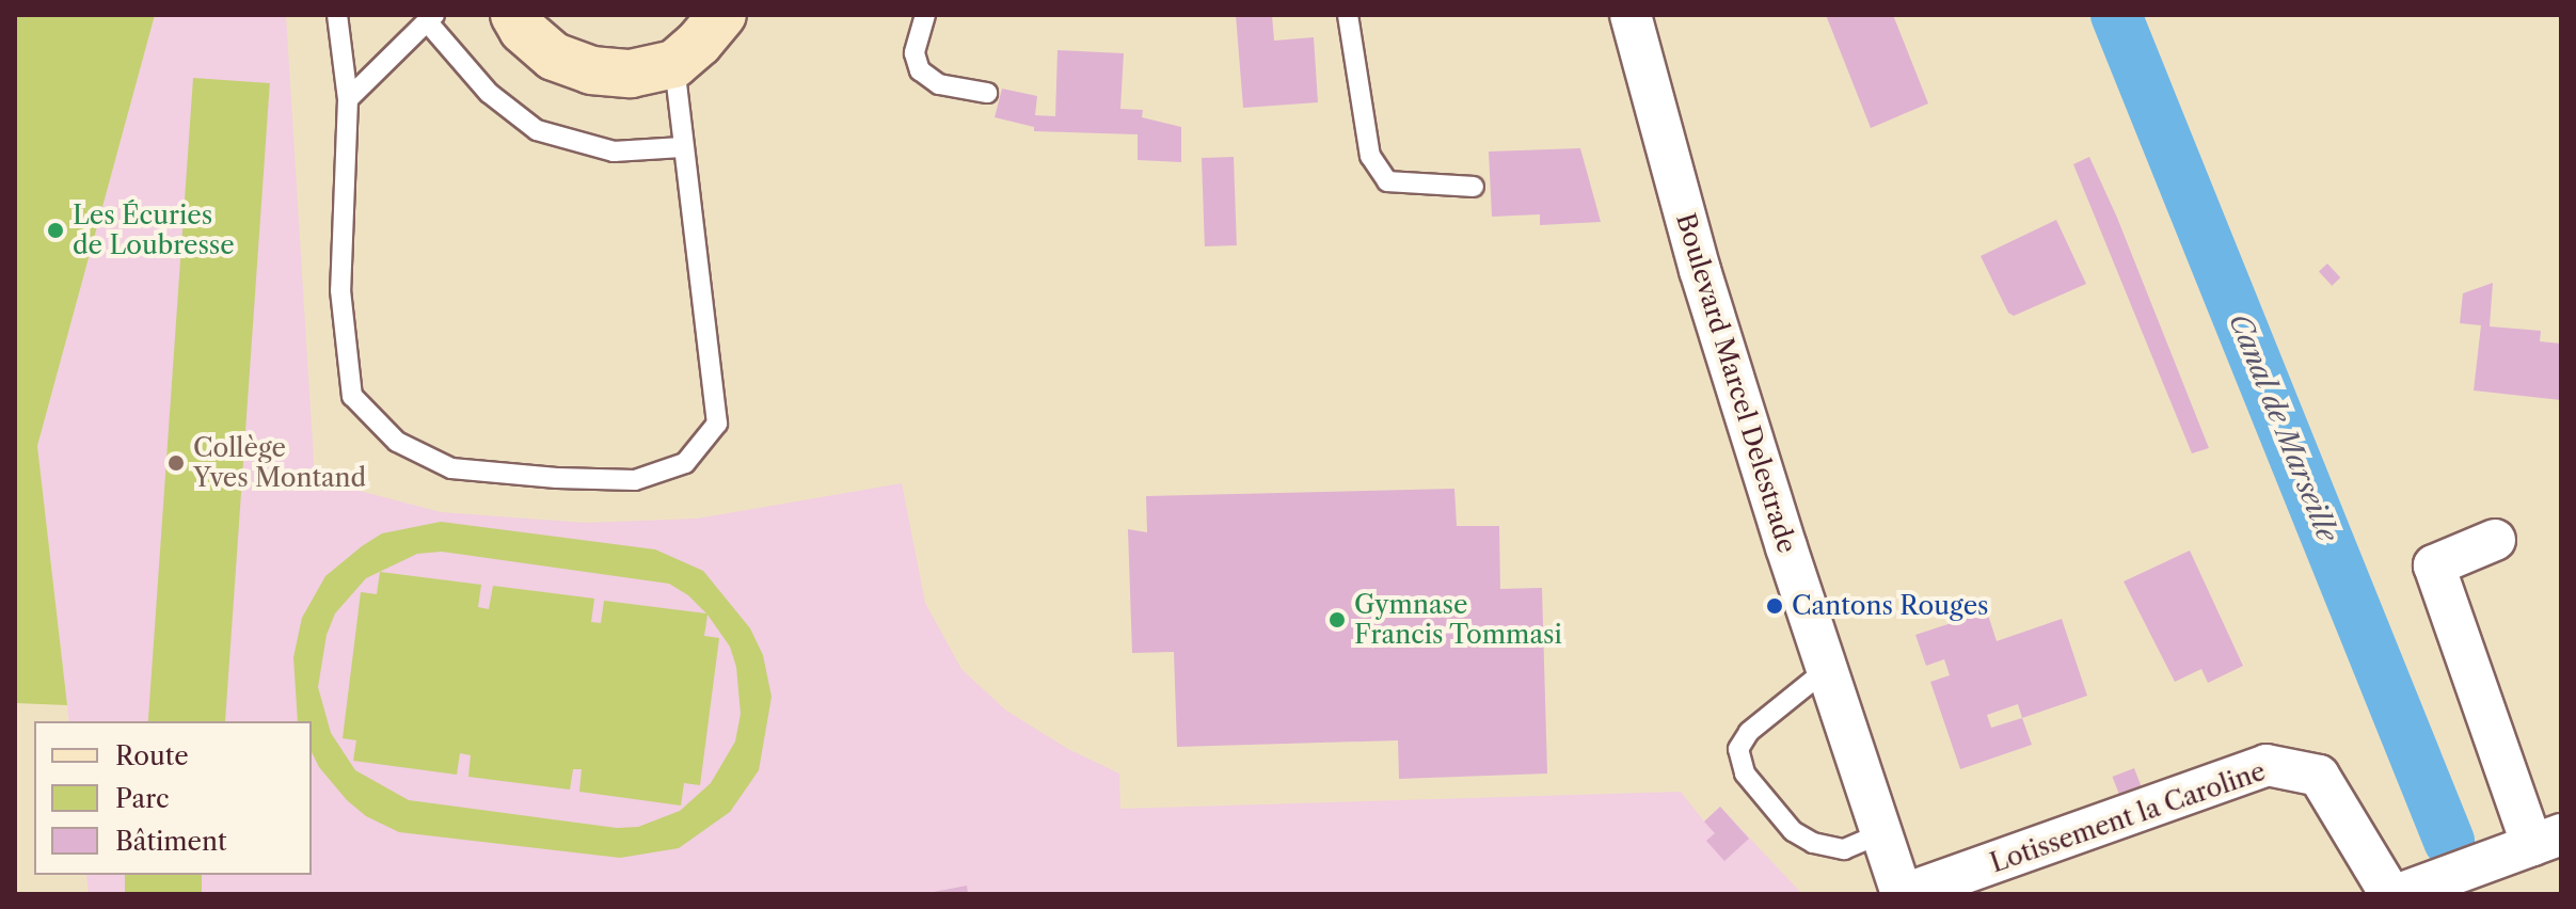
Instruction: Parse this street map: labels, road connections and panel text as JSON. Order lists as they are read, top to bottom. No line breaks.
{"streets":{"street":["Boulevard Marcel Delestrade","Lotissement la Caroline"]},"crossings":[["Boulevard Marcel Delestrade","Lotissement la Caroline"]],"water":["Canal de Marseille"],"places":["Les Écuries de Loubresse","Collège Yves Montand","Cantons Rouges","Gymnase Francis Tommasi"],"legend":["Route","Parc","Bâtiment"]}
